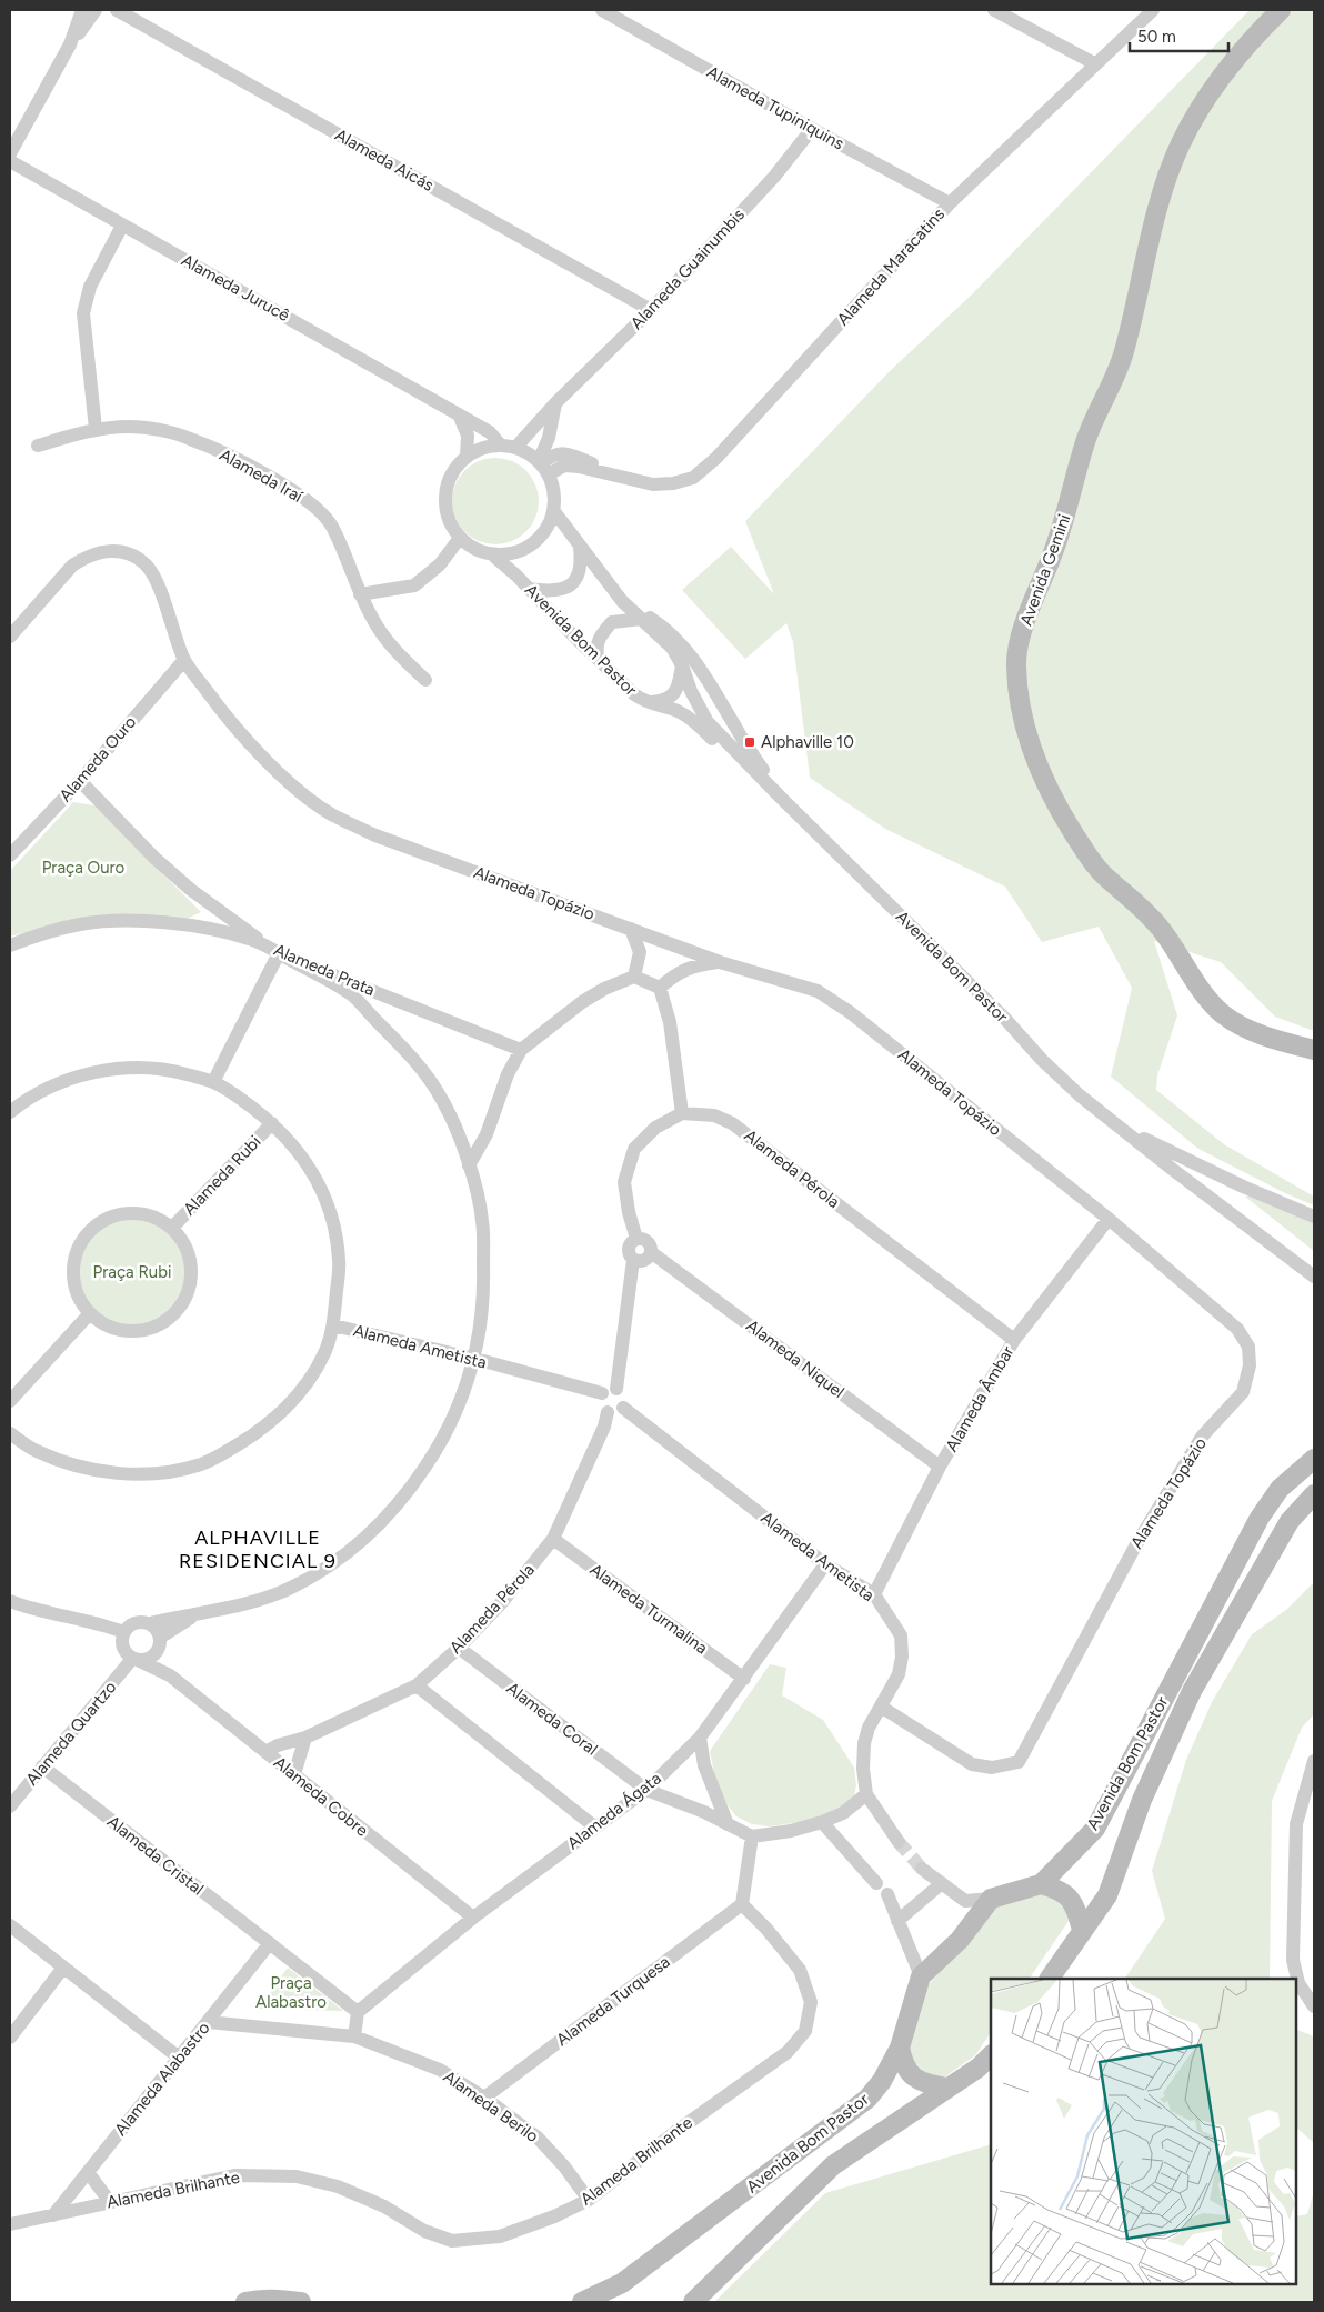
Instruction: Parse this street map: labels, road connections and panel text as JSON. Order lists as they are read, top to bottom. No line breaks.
{"streets":{"street":["Alameda Tupiniquins","Alameda Aicás","Alameda Maracatins","Alameda Guainumbis","Alameda Jurucê","Alameda Iraí","Avenida Gemini","Avenida Bom Pastor","Alameda Ouro","Alameda Topázio","Alameda Prata","Alameda Pérola","Alameda Rubi","Alameda Ametista","Alameda Niquel","Alameda Âmbar","Alameda Turmalina","Alameda Coral","Alameda Quartzo","Alameda Cobre","Alameda Ágata","Alameda Cristal","Alameda Turquesa","Alameda Alabastro","Alameda Berilo","Alameda Brilhante"]},"crossings":[["Alameda Tupiniquins","Alameda Maracatins"],["Alameda Tupiniquins","Alameda Guainumbis"],["Alameda Aicás","Alameda Guainumbis"],["Alameda Maracatins","Alameda Guainumbis"],["Alameda Maracatins","Alameda Jurucê"],["Alameda Maracatins","Avenida Bom Pastor"],["Alameda Guainumbis","Alameda Jurucê"],["Alameda Guainumbis","Avenida Bom Pastor"],["Alameda Jurucê","Avenida Bom Pastor"],["Alameda Ouro","Alameda Topázio"],["Alameda Ouro","Alameda Prata"],["Alameda Topázio","Alameda Ametista"],["Alameda Topázio","Alameda Âmbar"],["Alameda Pérola","Alameda Ametista"],["Alameda Pérola","Alameda Âmbar"],["Alameda Pérola","Alameda Turmalina"],["Alameda Pérola","Alameda Coral"],["Alameda Pérola","Alameda Cobre"],["Alameda Ametista","Alameda Âmbar"],["Alameda Ametista","Alameda Ágata"],["Alameda Niquel","Alameda Âmbar"],["Alameda Turmalina","Alameda Ágata"],["Alameda Coral","Alameda Ágata"],["Alameda Quartzo","Alameda Cobre"],["Alameda Quartzo","Alameda Cristal"],["Alameda Cobre","Alameda Ágata"],["Alameda Cristal","Alameda Alabastro"],["Alameda Turquesa","Alameda Berilo"],["Alameda Turquesa","Alameda Brilhante"],["Alameda Alabastro","Alameda Berilo"],["Alameda Alabastro","Alameda Brilhante"],["Alameda Berilo","Alameda Brilhante"]],"districts":["ALPHAVILLE RESIDENCIAL 9"],"parks":["Praça Ouro","Praça Rubi","Praça Alabastro"],"places":{"transit":["Alphaville 10"]},"scale_bar":"50 m"}
